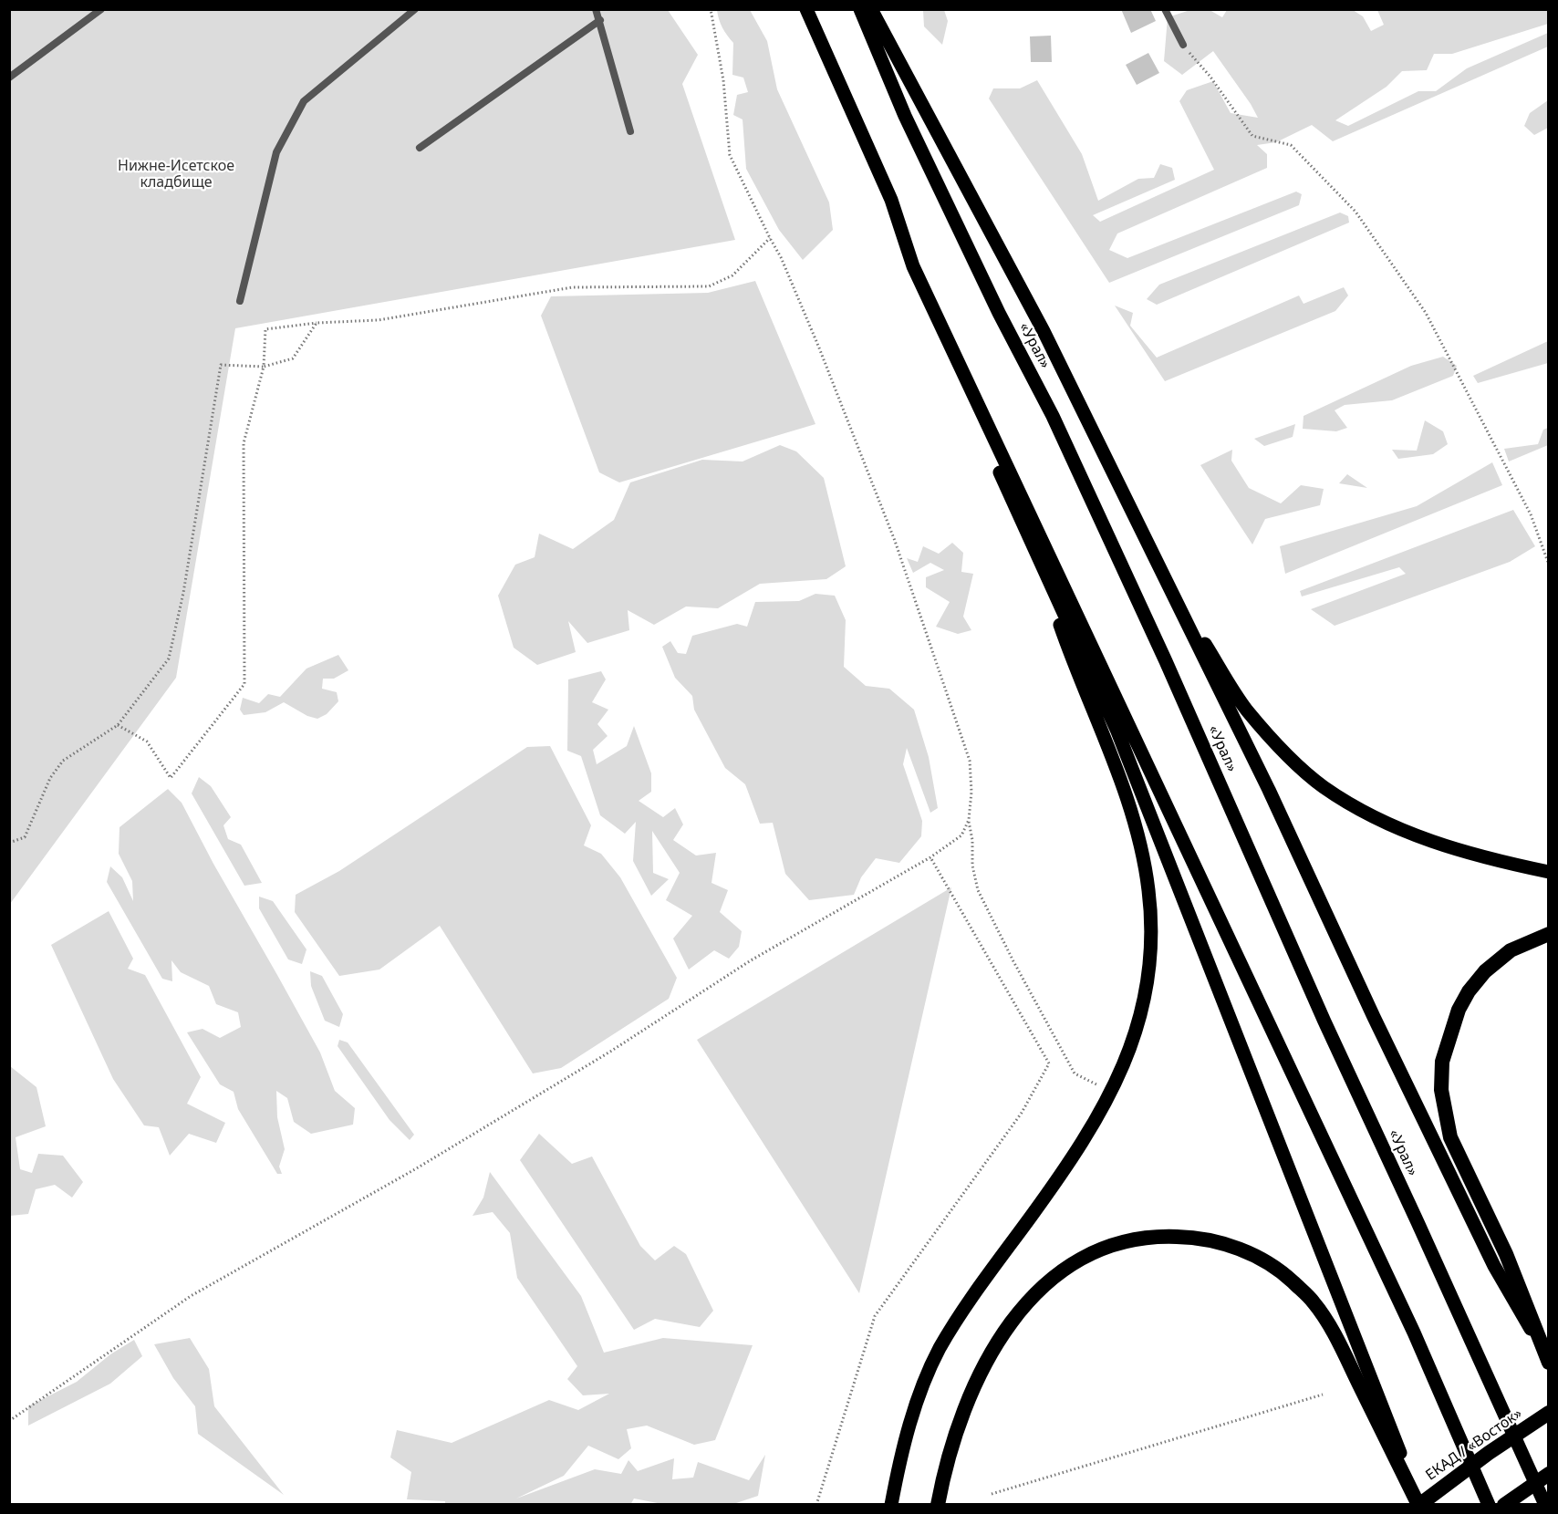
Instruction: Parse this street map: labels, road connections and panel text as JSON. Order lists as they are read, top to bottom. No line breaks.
{"streets":{"highway":["ЕКАД / «Восток»"],"main road":["«Урал»"]},"parks":["Нижне-Исетское кладбище"]}
